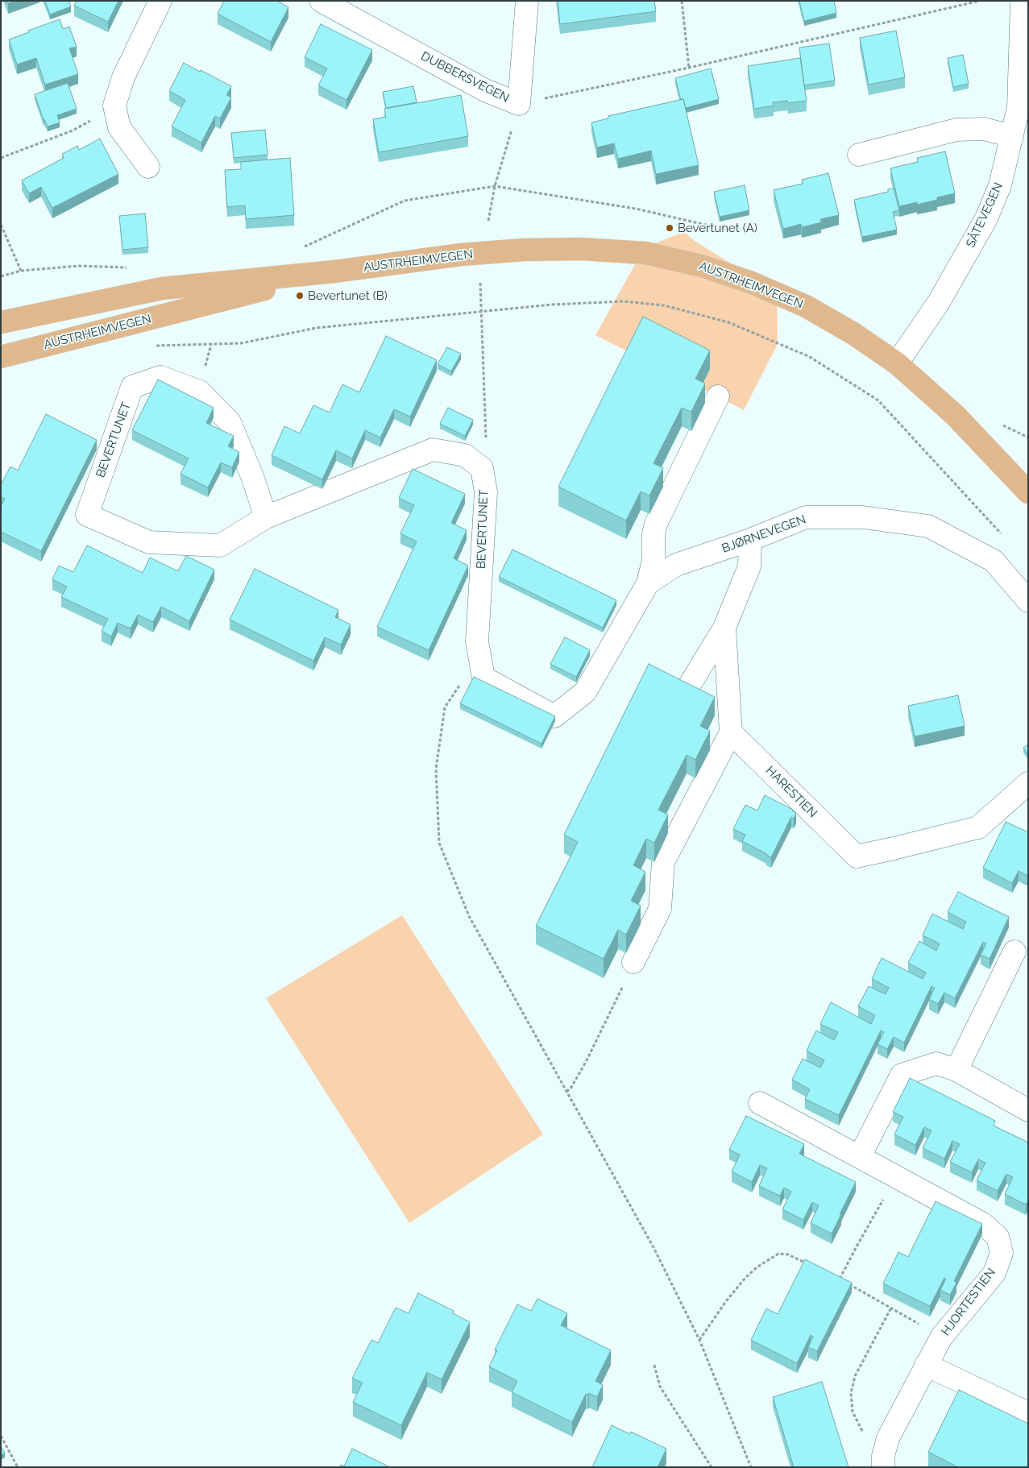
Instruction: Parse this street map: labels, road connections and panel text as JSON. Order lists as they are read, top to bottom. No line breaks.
{"streets":{"main road":["AUSTRHEIMVEGEN"],"street":["DUBBERSVEGEN","SÅTEVEGEN","BEVERTUNET","BJØRNEVEGEN","HARESTIEN","HJORTESTIEN"]},"crossings":[["SÅTEVEGEN","AUSTRHEIMVEGEN"],["BEVERTUNET","BJØRNEVEGEN"]],"places":["Bevertunet (A)","Bevertunet (B)"]}
